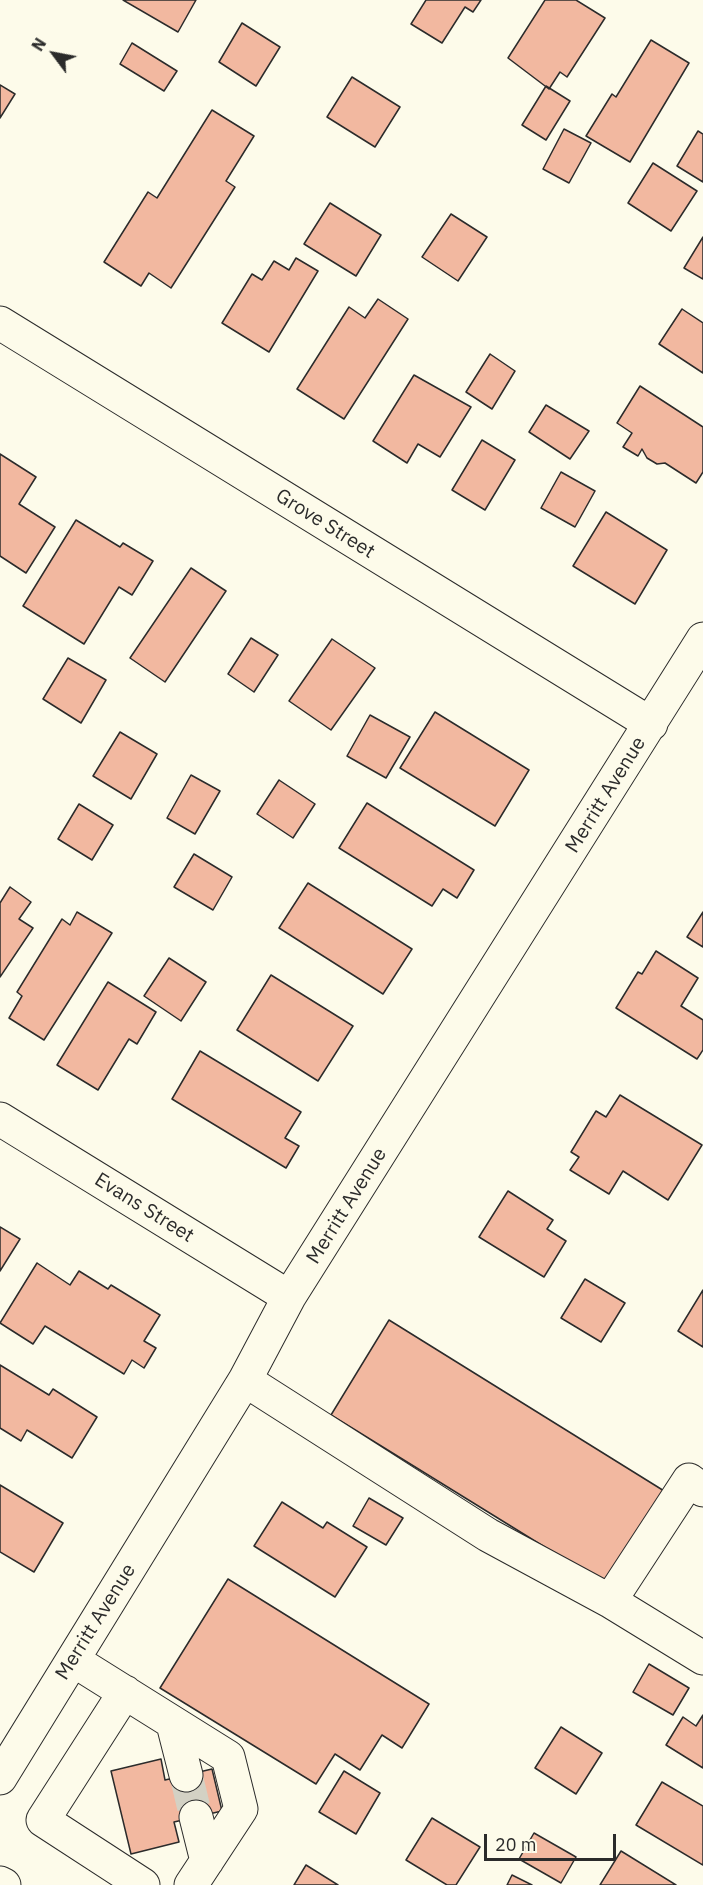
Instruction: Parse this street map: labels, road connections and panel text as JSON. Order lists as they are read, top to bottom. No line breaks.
{"streets":{"street":["Grove Street","Merritt Avenue","Evans Street"]},"crossings":[["Grove Street","Merritt Avenue"],["Merritt Avenue","Evans Street"]],"scale_bar":"20 m","north":"top left"}
